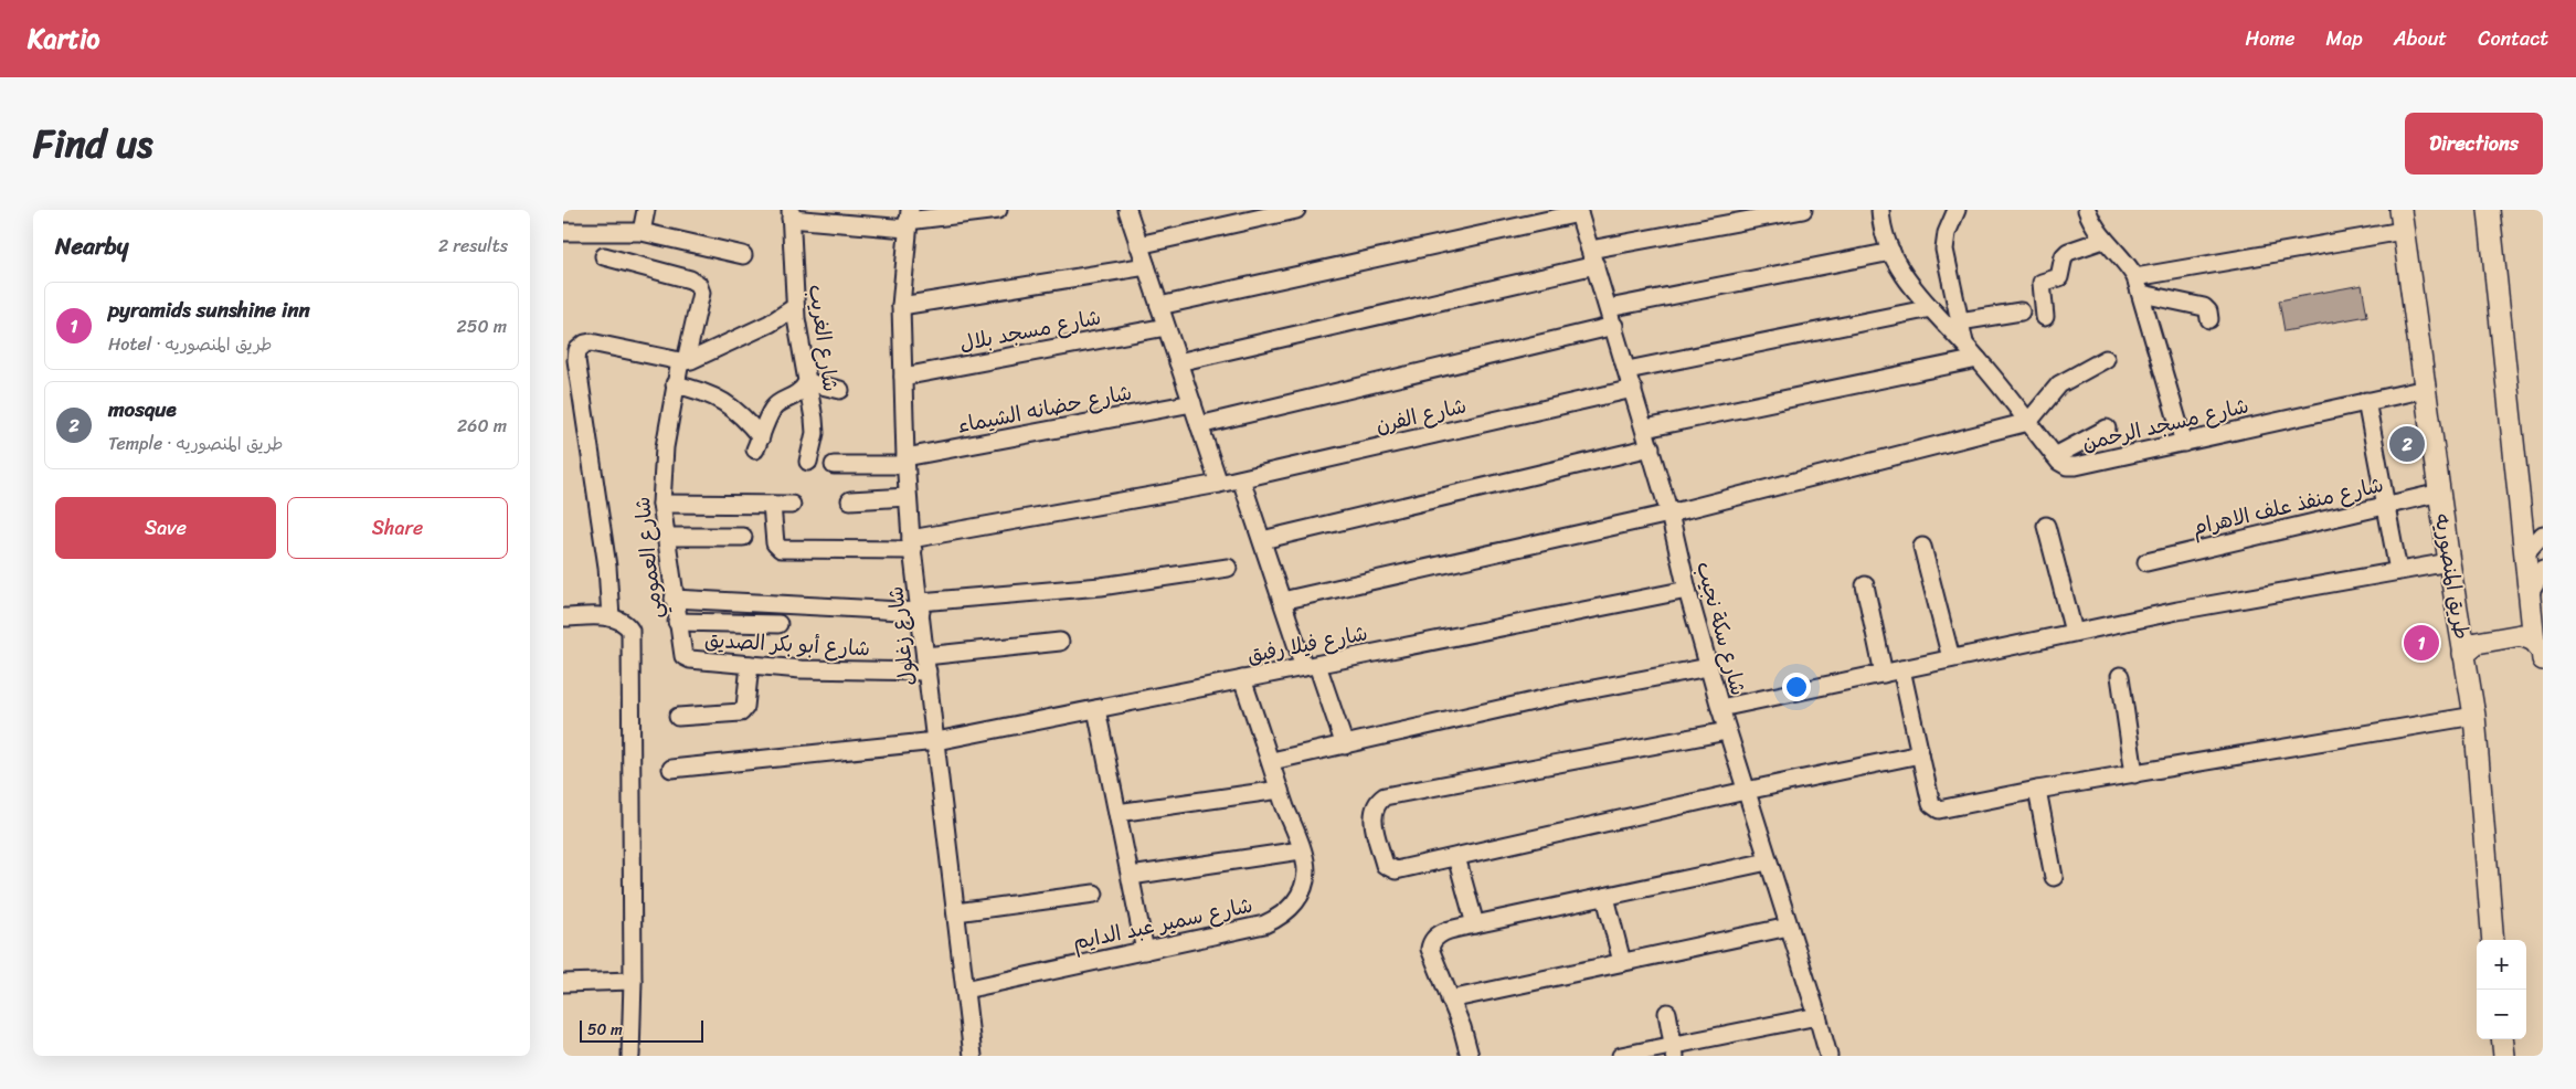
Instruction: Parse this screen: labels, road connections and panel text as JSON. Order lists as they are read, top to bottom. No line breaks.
{"streets":{"main road":["طريق المنصوريه"],"street":["شارع مسجد بلال","شارع الغريب","شارع حضانه الشيماء","شارع الفرن","شارع مسجد الرحمن","شارع منفذ علف الاهرام","شارع العمومي","شارع سكة نجيب","شارع زغلول","شارع أبو بكر الصديق","شارع فيلا رفيق","شارع سمير عبد الدايم"]},"crossings":[["شارع مسجد بلال","شارع زغلول"],["شارع حضانه الشيماء","شارع زغلول"],["شارع الفرن","شارع سكة نجيب"],["شارع الفرن","شارع زغلول"],["شارع مسجد الرحمن","طريق المنصوريه"],["شارع منفذ علف الاهرام","طريق المنصوريه"],["شارع العمومي","شارع أبو بكر الصديق"],["شارع سكة نجيب","شارع فيلا رفيق"],["شارع زغلول","شارع أبو بكر الصديق"],["شارع زغلول","شارع فيلا رفيق"],["شارع زغلول","شارع سمير عبد الدايم"],["شارع فيلا رفيق","شارع سمير عبد الدايم"]],"scale_bar":"50 m","page":{"header":"Kartio","nav":["Home","Map","About","Contact"],"title":"Find us","buttons":["Directions",["Save","Share"]],"heading":["Nearby","2 results"],"list":[{"mark":"1","name":"pyramids sunshine inn","note":"Hotel · طريق المنصوريه","value":"250 m"},{"mark":"2","name":"mosque","note":"Temple · طريق المنصوريه","value":"260 m"}],"pins":["2","1"],"map_buttons":["+","−"],"scale":"50 m"}}
